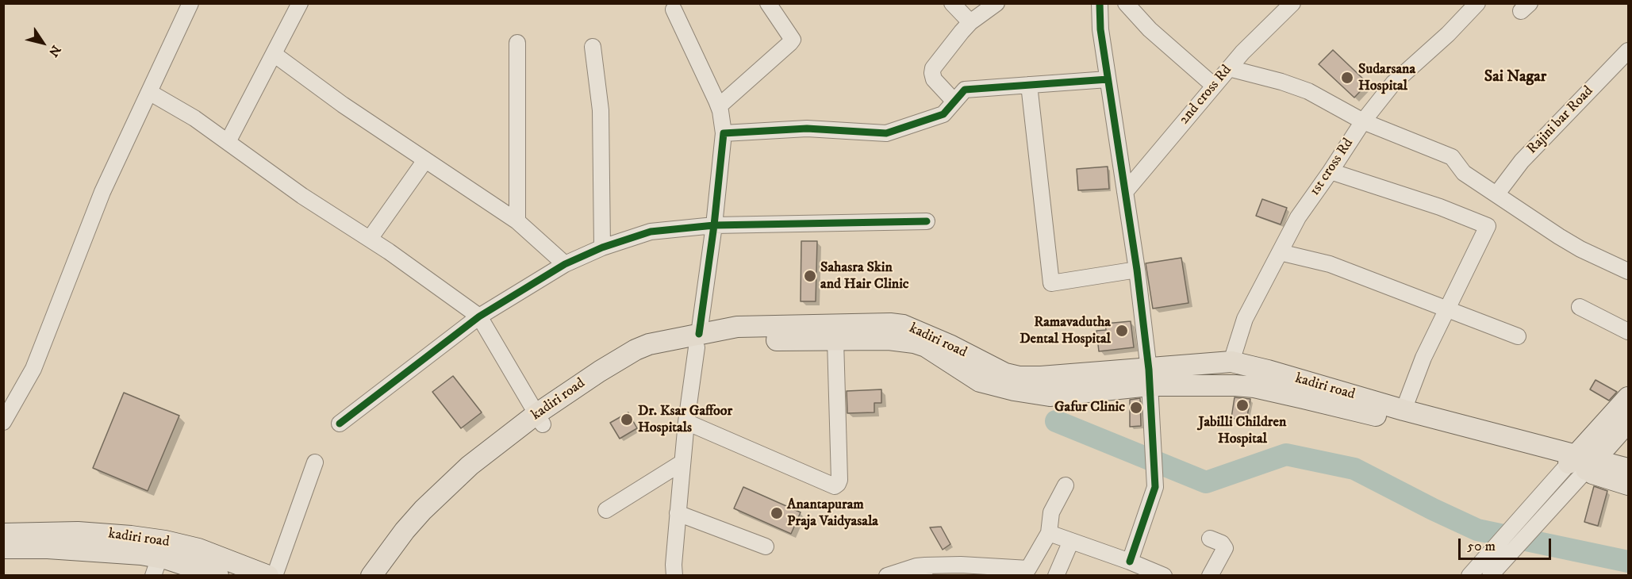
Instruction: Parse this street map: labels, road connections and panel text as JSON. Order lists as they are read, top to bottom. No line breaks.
{"streets":{"main road":["kadiri road"],"street":["2nd cross Rd","Rajini bar Road","1st cross Rd"]},"crossings":[["1st cross Rd","kadiri road"]],"districts":["Sai Nagar"],"places":["Sudarsana Hospital","Sahasra Skin and Hair Clinic","Ramavadutha Dental Hospital","Jabilli Children Hospital","Gafur Clinic","Dr. Ksar Gaffoor Hospitals","Anantapuram Praja Vaidyasala"],"scale_bar":"50 m","north":"bottom right"}
